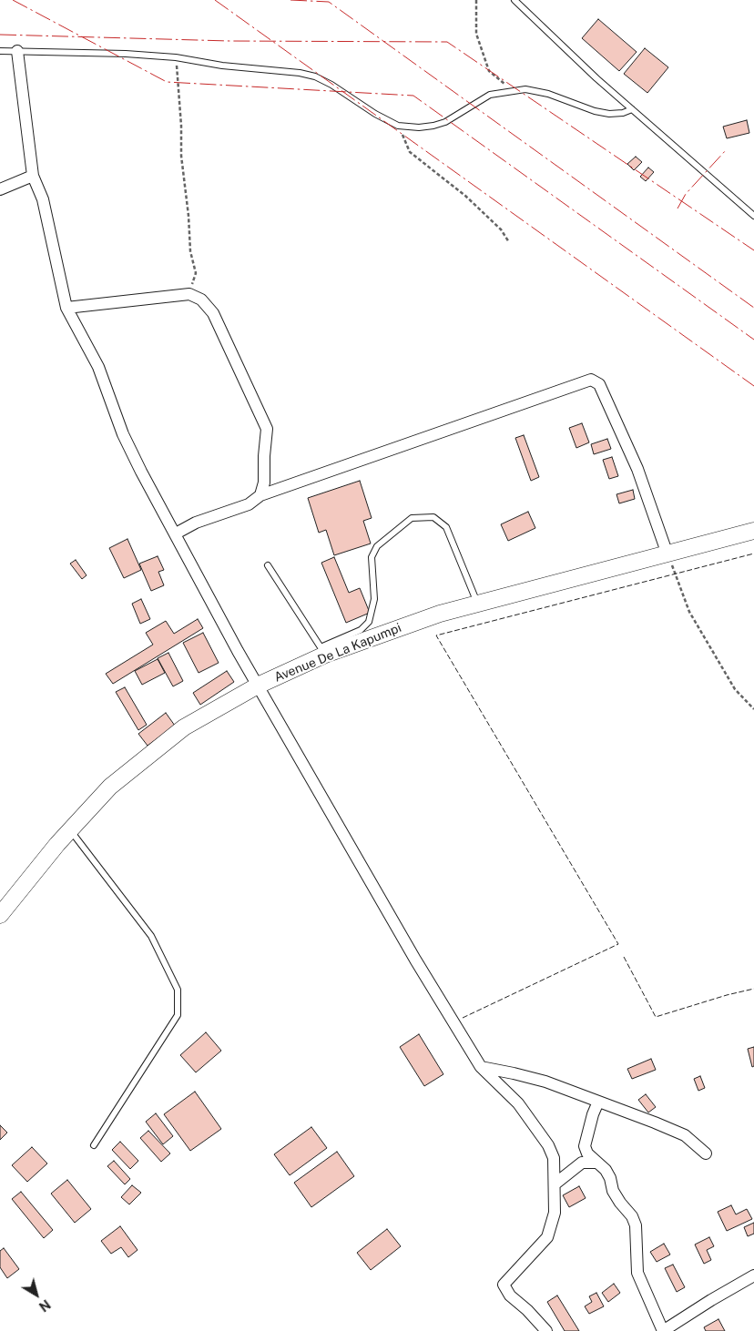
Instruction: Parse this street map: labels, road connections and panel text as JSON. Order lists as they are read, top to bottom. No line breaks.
{"streets":{"main road":["Avenue De La Kapumpi"]},"north":"bottom right"}
